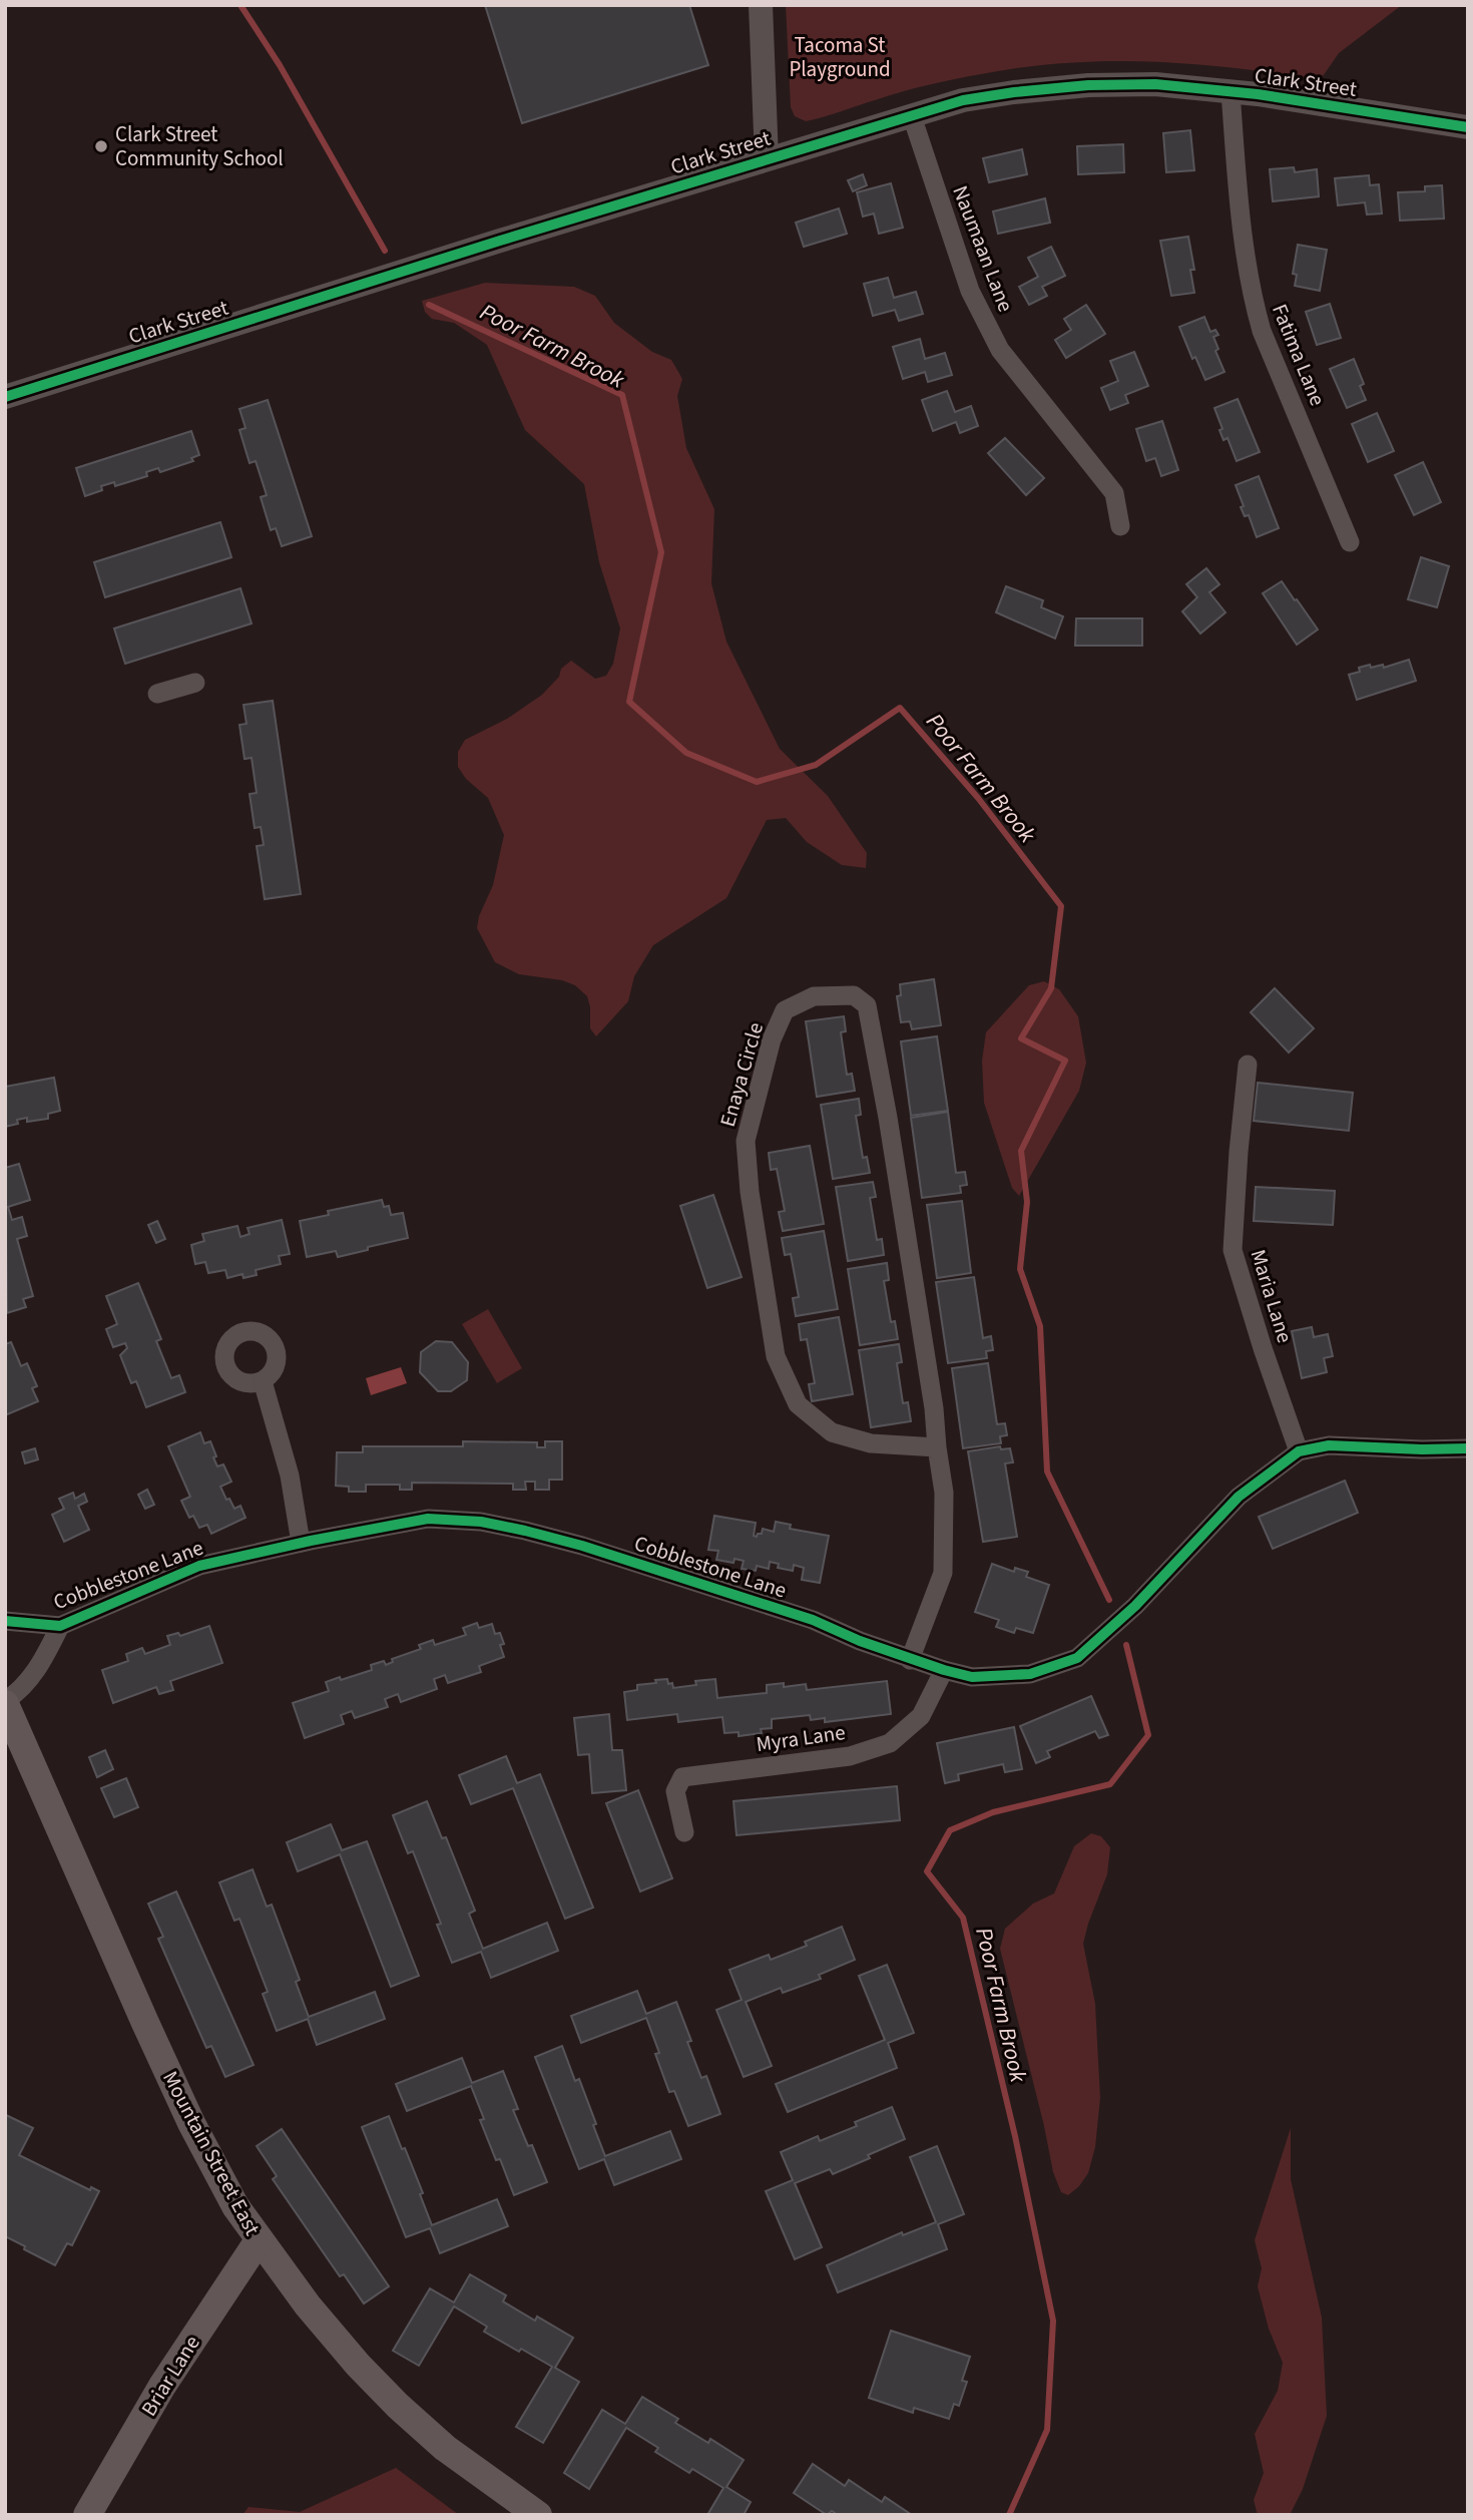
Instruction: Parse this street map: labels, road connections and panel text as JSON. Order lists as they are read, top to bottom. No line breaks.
{"streets":{"main road":["Mountain Street East","Briar Lane"],"street":["Clark Street","Naumaan Lane","Fatima Lane","Enaya Circle","Maria Lane","Cobblestone Lane","Myra Lane"]},"crossings":[["Clark Street","Naumaan Lane"],["Clark Street","Fatima Lane"],["Enaya Circle","Cobblestone Lane"],["Maria Lane","Cobblestone Lane"],["Cobblestone Lane","Myra Lane"],["Cobblestone Lane","Mountain Street East"],["Mountain Street East","Briar Lane"]],"water":["Poor Farm Brook"],"parks":["Tacoma St Playground"],"places":["Clark Street Community School"]}
